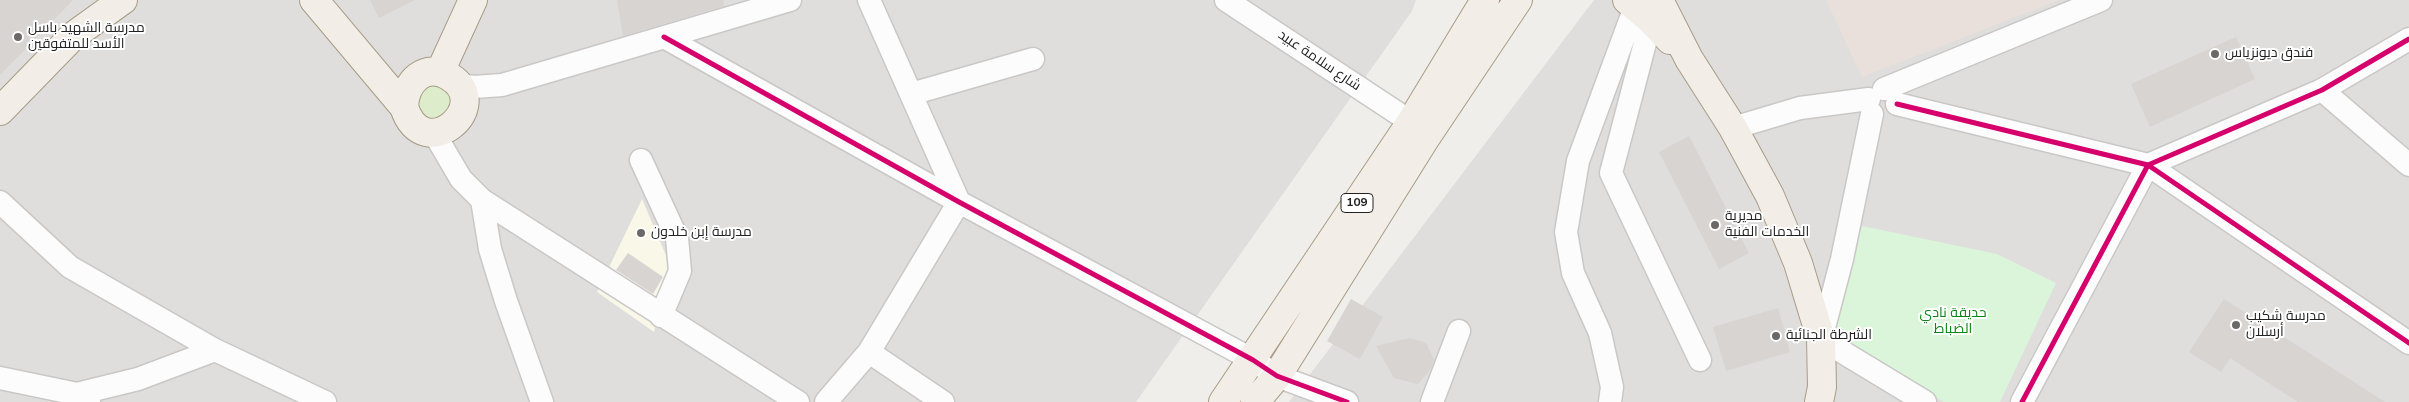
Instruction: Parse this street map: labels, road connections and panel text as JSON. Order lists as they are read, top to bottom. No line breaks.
{"streets":{"main road":["109"],"street":["شارع سلامة عبيد"]},"crossings":[["شارع سلامة عبيد","109"]],"parks":["حديقة نادي الضباط"],"places":["مدرسة الشهيد باسل الأسد للمتفوقين","فندق ديونزياس","مديرية الخدمات الفنية","مدرسة إبن خلدون","مدرسة شكيب أرسلان","الشرطة الجنائية"]}
